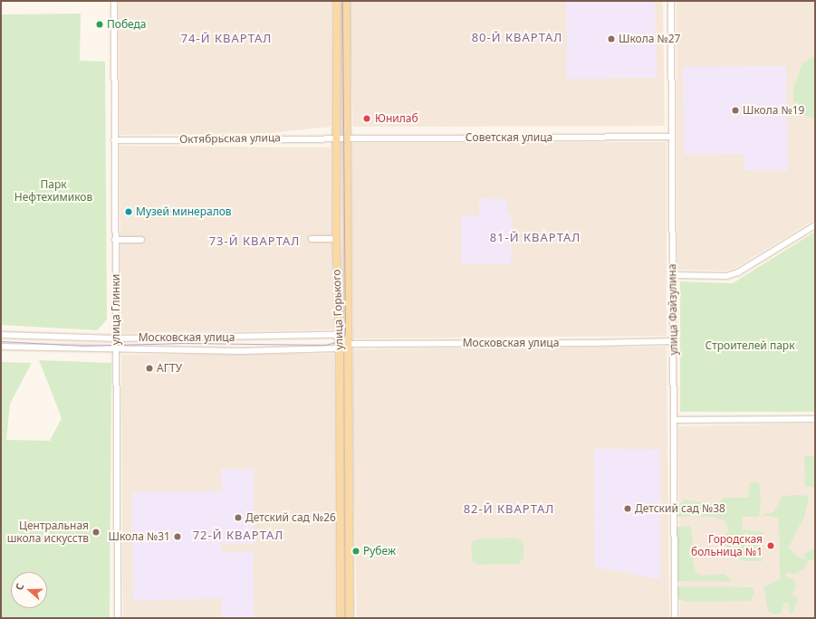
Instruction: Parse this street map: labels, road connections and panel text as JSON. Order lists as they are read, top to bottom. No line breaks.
{"streets":{"main road":["улица Горького"],"street":["Советская улица","Октябрьская улица","улица Глинки","улица Файзулина","Московская улица"]},"crossings":[["Советская улица","Октябрьская улица"],["Советская улица","улица Горького"],["Советская улица","улица Файзулина"],["Октябрьская улица","улица Глинки"],["Октябрьская улица","улица Горького"],["улица Глинки","Московская улица"],["улица Горького","Московская улица"],["улица Файзулина","Московская улица"]],"districts":["80-Й КВАРТАЛ","74-Й КВАРТАЛ","81-Й КВАРТАЛ","73-Й КВАРТАЛ","82-Й КВАРТАЛ","72-Й КВАРТАЛ"],"parks":["Парк Нефтехимиков","Строителей парк"],"places":["Победа","Школа №27","Школа №19","Юнилаб","Музей минералов","АГТУ","Детский сад №38","Детский сад №26","Центральная школа искусств","Школа №31","Городская больница №1","Рубеж"],"north":"left"}
